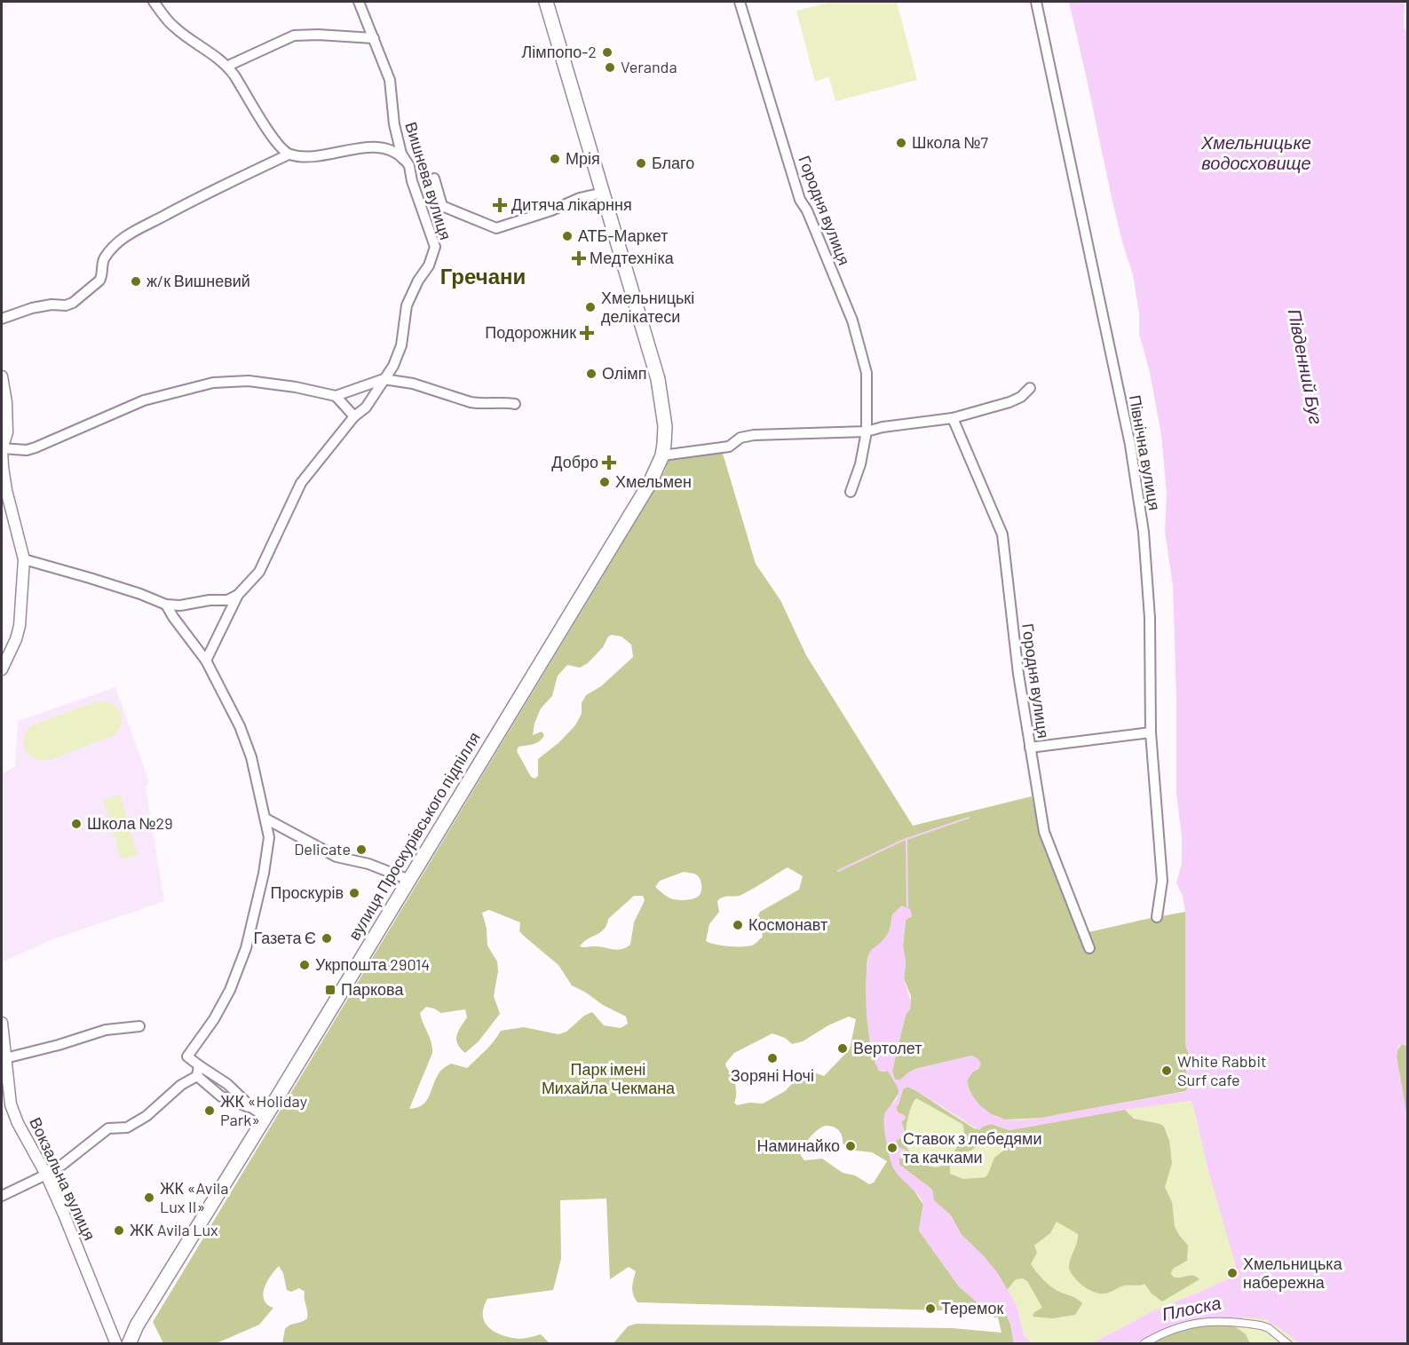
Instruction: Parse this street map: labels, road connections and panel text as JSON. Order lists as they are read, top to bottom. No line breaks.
{"streets":{"main road":["вулиця Проскурівського підпілля"],"street":["Вишнева вулиця","Городня вулиця","Північна вулиця","Вокзальна вулиця"]},"districts":["Гречани"],"water":["Хмельницьке водосховище","Південний Буг","Плоска"],"parks":["Парк імені Михайла Чекмана"],"places":{"other":["Лімпопо-2","Veranda","Школа №7","Мрія","Благо","АТБ-Маркет","ж/к Вишневий","Хмельницькі делікатеси","Олімп","Хмельмен","Школа №29","Delicate","Проскурів","Космонавт","Газета Є","Укрпошта 29014","Вертолет","Зоряні Ночі","White Rabbit Surf cafe","ЖК «Holiday Park»","Наминайко","Ставок з лебедями та качками","ЖК «Avila Lux II»","ЖК Avila Lux","Хмельницька набережна","Теремок"],"health":["Дитяча лікарння","Медтехнiка","Подорожник","Добро"],"transit":["Паркова"]}}
